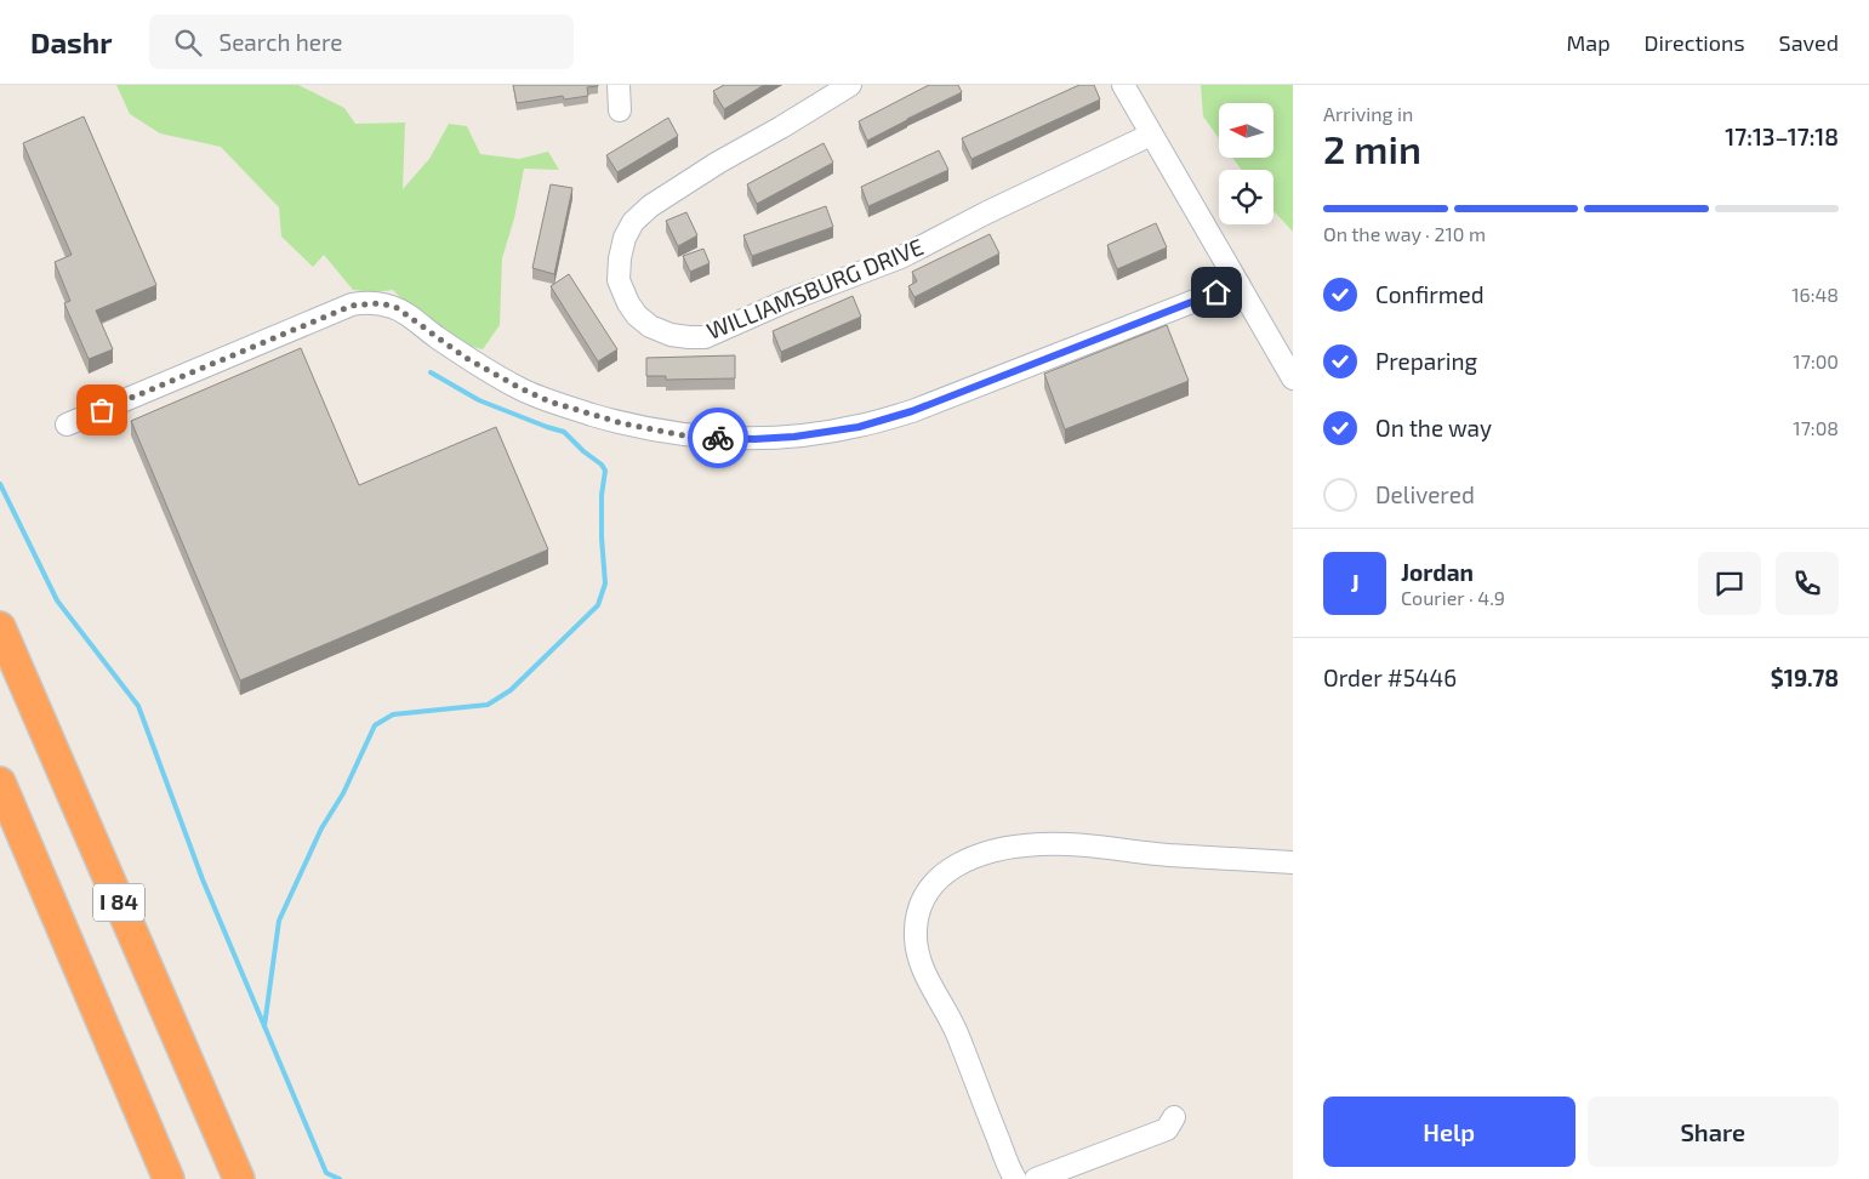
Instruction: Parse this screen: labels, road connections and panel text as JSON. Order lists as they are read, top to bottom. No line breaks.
{"streets":{"highway":["I 84"],"street":["WILLIAMSBURG DRIVE"]},"north":"left","page":{"header":"Dashr","search":"Search here","nav":["Map","Directions","Saved"],"heading":["2 min","Arriving in","17:13–17:18"],"panel":["Jordan","Courier · 4.9","Order #5446","$19.78"],"bar":"On the way · 210 m","list":[["Confirmed","16:48"],["Preparing","17:00"],["On the way","17:08"],"Delivered"],"round":"J","buttons":["Help","Share"]}}
